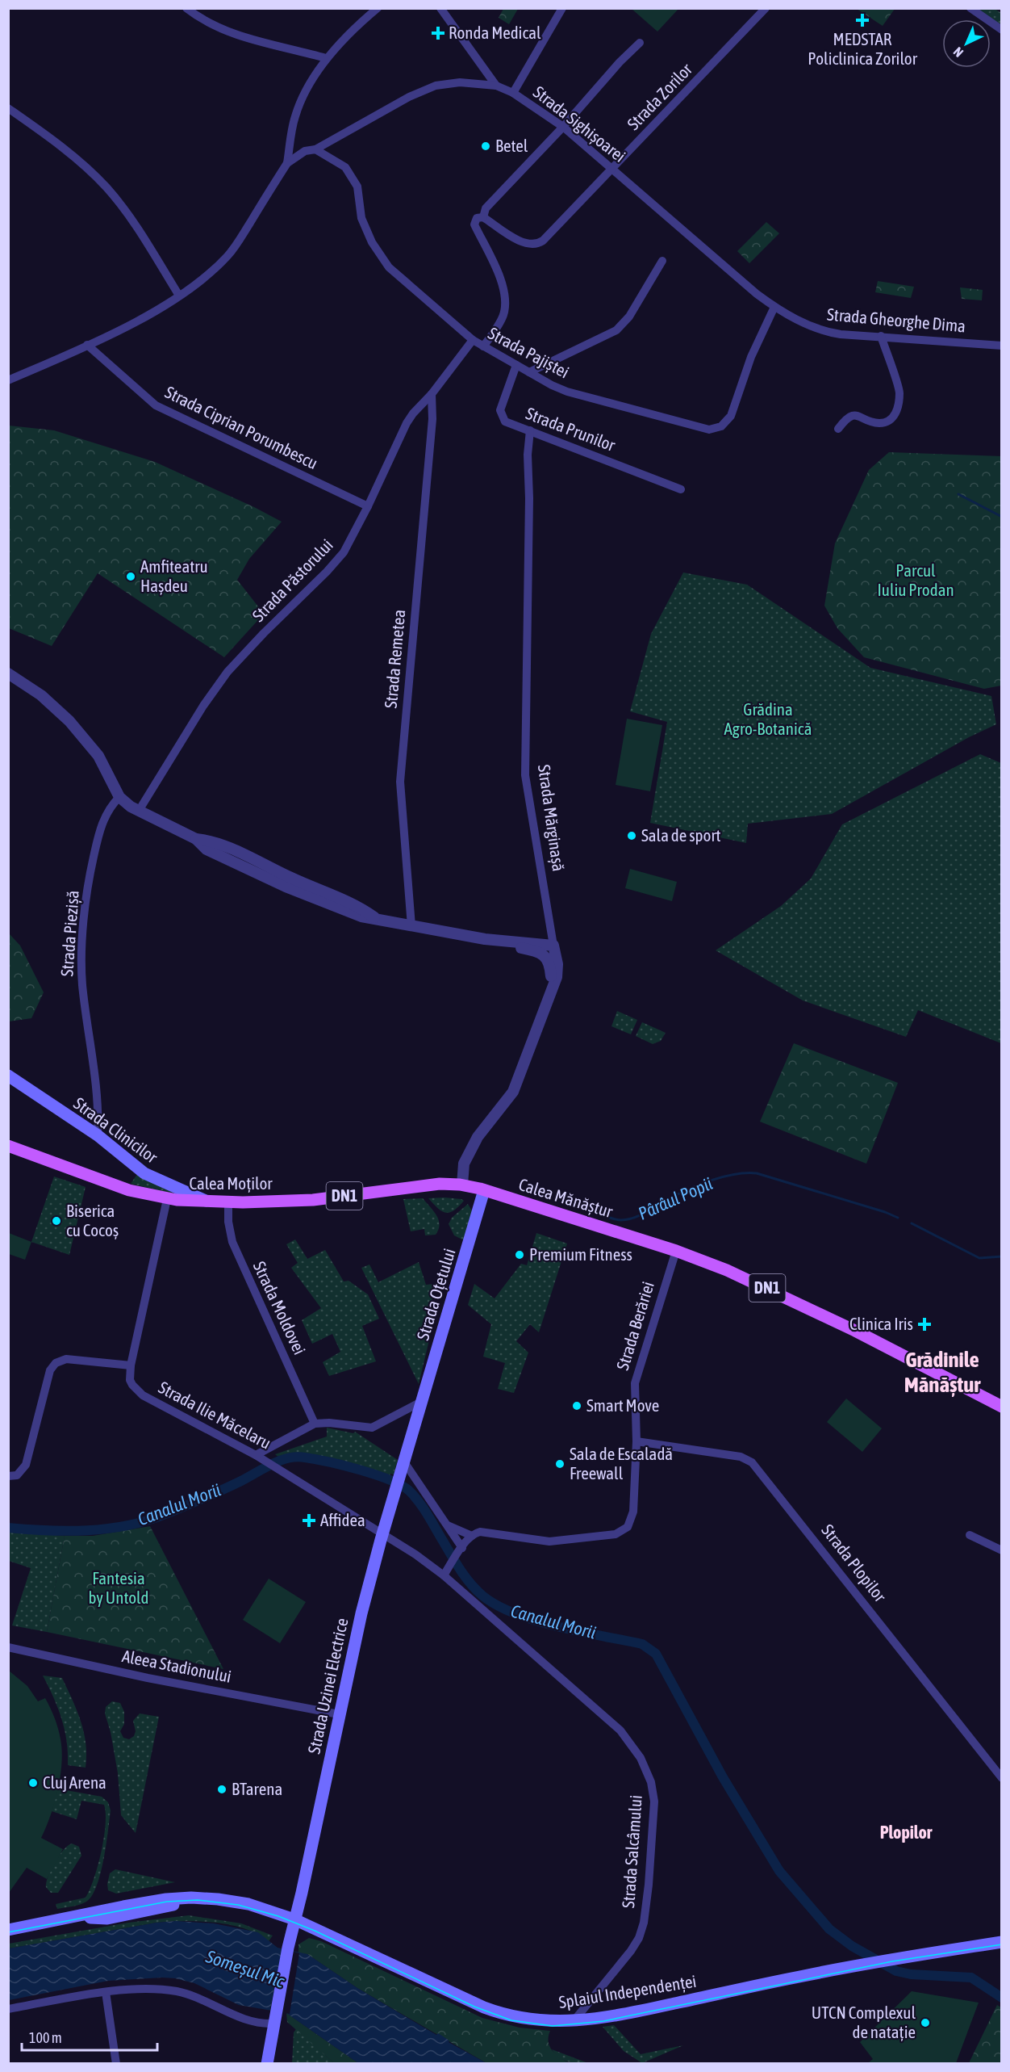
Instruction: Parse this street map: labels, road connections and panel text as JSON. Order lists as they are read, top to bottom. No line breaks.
{"streets":{"main road":["Strada Clinicilor","Calea Moților","DN1","Calea Mănăștur","Strada Oțetului","Strada Uzinei Electrice","Splaiul Independenței"],"street":["Strada Zorilor","Strada Sighișoarei","Strada Gheorghe Dima","Strada Pajiștei","Strada Ciprian Porumbescu","Strada Prunilor","Strada Păstorului","Strada Remetea","Strada Mărginașă","Strada Piezișă","Strada Moldovei","Strada Berăriei","Strada Ilie Măcelaru","Strada Plopilor","Aleea Stadionului","Strada Salcâmului"]},"crossings":[["Strada Zorilor","Strada Sighișoarei"],["Strada Sighișoarei","Strada Gheorghe Dima"],["Strada Sighișoarei","Strada Pajiștei"],["Strada Gheorghe Dima","Strada Pajiștei"],["Strada Pajiștei","Strada Prunilor"],["Strada Pajiștei","Strada Păstorului"],["Strada Ciprian Porumbescu","Strada Păstorului"],["Strada Prunilor","Strada Mărginașă"],["Strada Păstorului","Strada Remetea"],["Strada Mărginașă","Calea Moților"],["Strada Mărginașă","Calea Mănăștur"],["Strada Piezișă","Strada Clinicilor"],["Strada Clinicilor","Calea Moților"],["Calea Moților","Calea Mănăștur"],["Calea Moților","Strada Moldovei"],["Calea Moților","Strada Ilie Măcelaru"],["Calea Mănăștur","Strada Oțetului"],["Calea Mănăștur","Strada Berăriei"],["Strada Oțetului","Strada Uzinei Electrice"],["Strada Berăriei","Strada Plopilor"],["Strada Ilie Măcelaru","Strada Uzinei Electrice"],["Strada Ilie Măcelaru","Strada Salcâmului"],["Aleea Stadionului","Strada Uzinei Electrice"],["Strada Uzinei Electrice","Splaiul Independenței"],["Strada Salcâmului","Splaiul Independenței"]],"districts":["Grădinile Mănăștur","Plopilor"],"water":["Pârâul Popii","Canalul Morii","Someșul Mic"],"parks":["Parcul Iuliu Prodan","Grădina Agro-Botanică","Fantesia by Untold"],"places":{"health":["MEDSTAR Policlinica Zorilor","Ronda Medical","Clinica Iris","Affidea"],"other":["Betel","Amfiteatru Hașdeu","Sala de sport","Biserica cu Cocoș","Premium Fitness","Smart Move","Sala de Escaladă Freewall","Cluj Arena","BTarena","UTCN Complexul de natație"]},"scale_bar":"100 m","north":"bottom left"}
